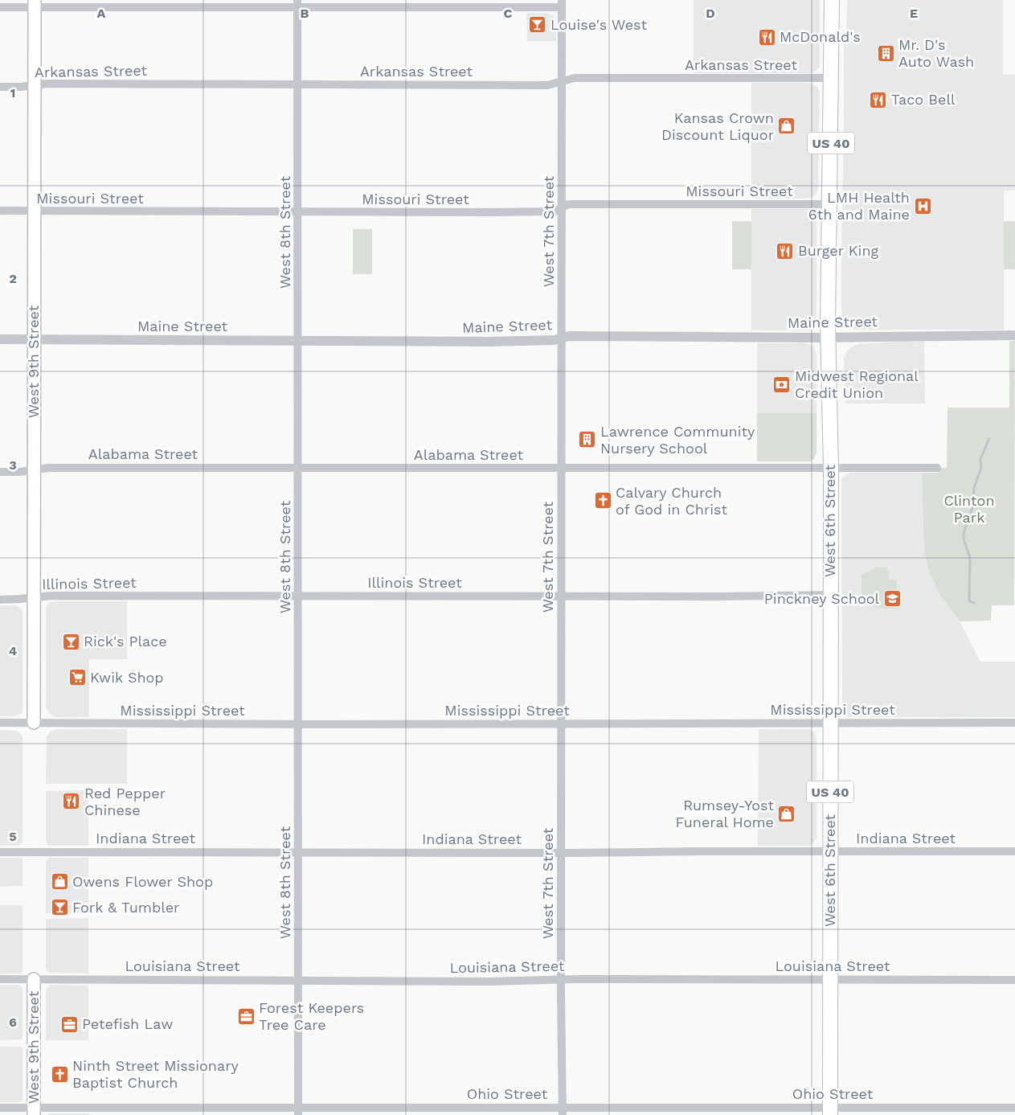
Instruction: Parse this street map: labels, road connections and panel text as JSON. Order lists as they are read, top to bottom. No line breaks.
{"streets":{"highway":["US 40","West 6th Street"],"main road":["West 9th Street"],"street":["Arkansas Street","Missouri Street","West 7th Street","West 8th Street","Maine Street","Alabama Street","Illinois Street","Mississippi Street","Indiana Street","Louisiana Street","Ohio Street"]},"crossings":[["Arkansas Street","West 7th Street"],["Arkansas Street","West 8th Street"],["Arkansas Street","West 9th Street"],["Arkansas Street","West 6th Street"],["Missouri Street","West 7th Street"],["Missouri Street","West 8th Street"],["Missouri Street","West 9th Street"],["Missouri Street","West 6th Street"],["West 7th Street","Maine Street"],["West 7th Street","Alabama Street"],["West 7th Street","Illinois Street"],["West 7th Street","Mississippi Street"],["West 7th Street","Indiana Street"],["West 7th Street","Louisiana Street"],["West 7th Street","Ohio Street"],["West 8th Street","Maine Street"],["West 8th Street","Alabama Street"],["West 8th Street","Illinois Street"],["West 8th Street","Mississippi Street"],["West 8th Street","Indiana Street"],["West 8th Street","Louisiana Street"],["West 8th Street","Ohio Street"],["Maine Street","West 9th Street"],["Maine Street","West 6th Street"],["West 9th Street","Alabama Street"],["West 9th Street","Illinois Street"],["West 9th Street","Mississippi Street"],["West 9th Street","Louisiana Street"],["West 9th Street","Ohio Street"],["Alabama Street","West 6th Street"],["West 6th Street","Illinois Street"],["West 6th Street","Mississippi Street"],["West 6th Street","Indiana Street"],["West 6th Street","Louisiana Street"],["West 6th Street","Ohio Street"]],"parks":["Clinton Park"],"places":{"bar":["Louise's West","Rick's Place","Fork & Tumbler"],"restaurant":["McDonald's","Taco Bell","Burger King","Red Pepper Chinese"],"building":["Mr. D's Auto Wash","Lawrence Community Nursery School"],"shop":["Kansas Crown Discount Liquor","Rumsey-Yost Funeral Home","Owens Flower Shop"],"hospital":["LMH Health 6th and Maine"],"bank":["Midwest Regional Credit Union"],"church":["Calvary Church of God in Christ","Ninth Street Missionary Baptist Church"],"school or university":["Pinckney School"],"supermarket":["Kwik Shop"],"office":["Forest Keepers Tree Care","Petefish Law"]},"grid":{"columns":["A","B","C","D","E"],"rows":["1","2","3","4","5","6"]}}
